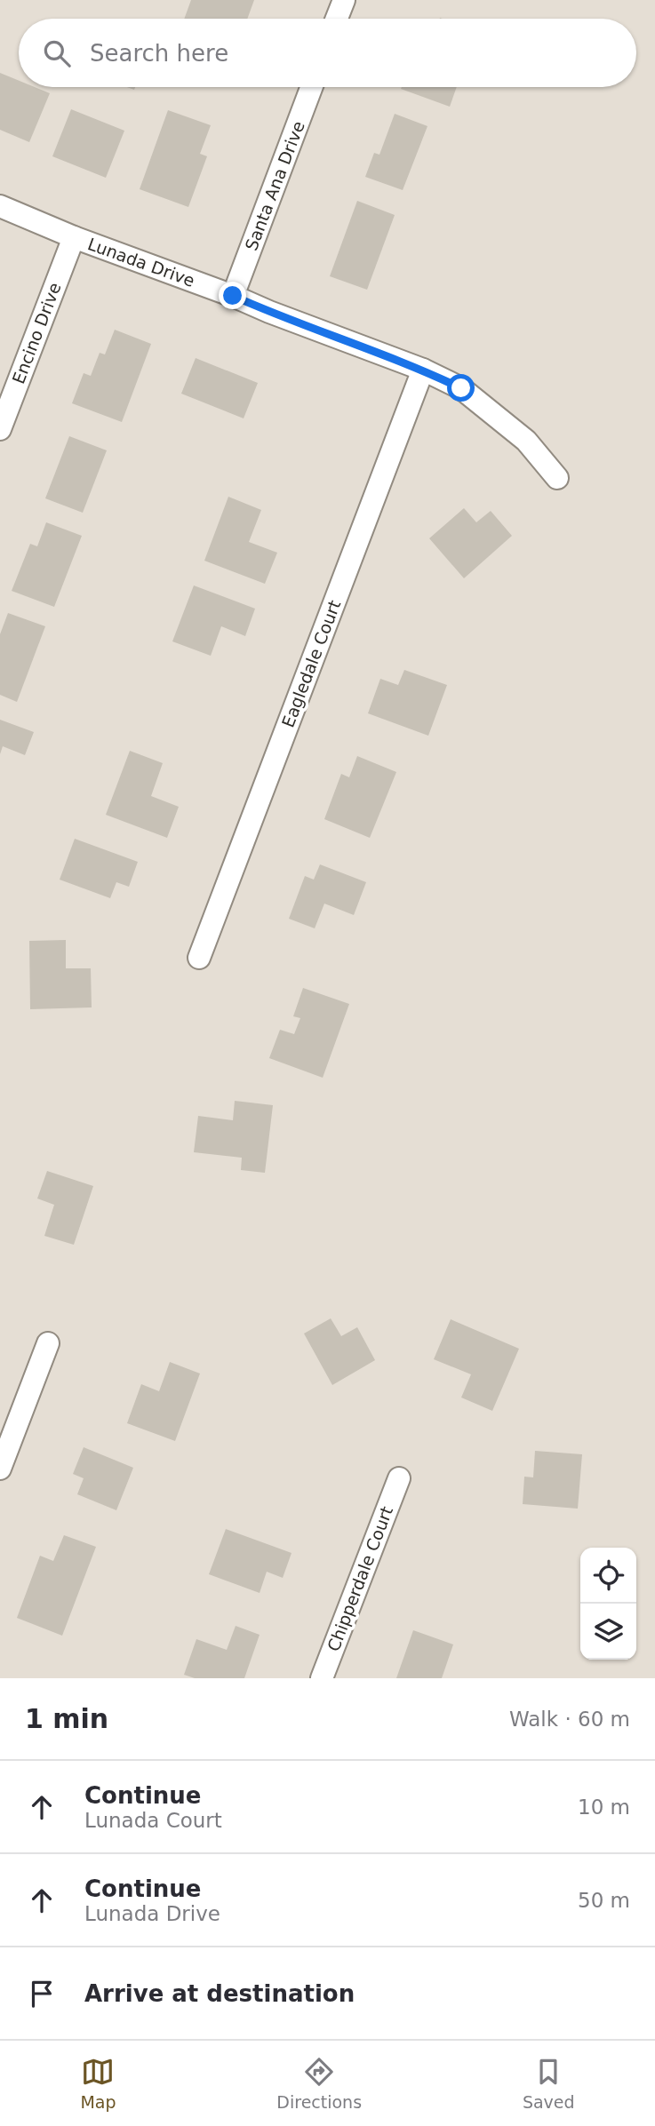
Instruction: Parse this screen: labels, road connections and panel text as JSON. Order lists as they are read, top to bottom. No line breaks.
{"streets":{"street":["Santa Ana Drive","Lunada Drive","Encino Drive","Eagledale Court","Chipperdale Court"]},"crossings":[["Santa Ana Drive","Lunada Drive"],["Lunada Drive","Encino Drive"],["Lunada Drive","Eagledale Court"]],"page":{"search":"Search here","heading":["1 min","Walk · 60 m"],"list":[["Continue","Lunada Court","10 m"],["Continue","Lunada Drive","50 m"],"Arrive at destination"],"nav":["Map","Directions","Saved"]}}
